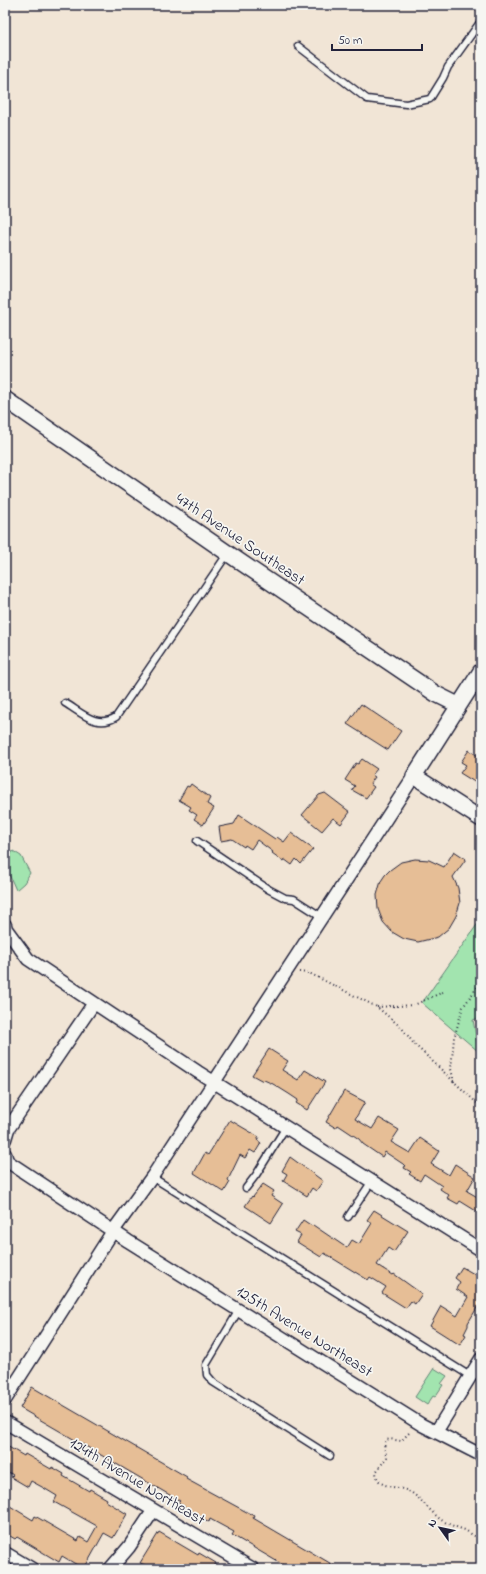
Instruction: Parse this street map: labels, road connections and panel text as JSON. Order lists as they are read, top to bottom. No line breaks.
{"streets":{"street":["47th Avenue Southeast","125th Avenue Northeast","124th Avenue Northeast"]},"scale_bar":"50 m","north":"top left"}
